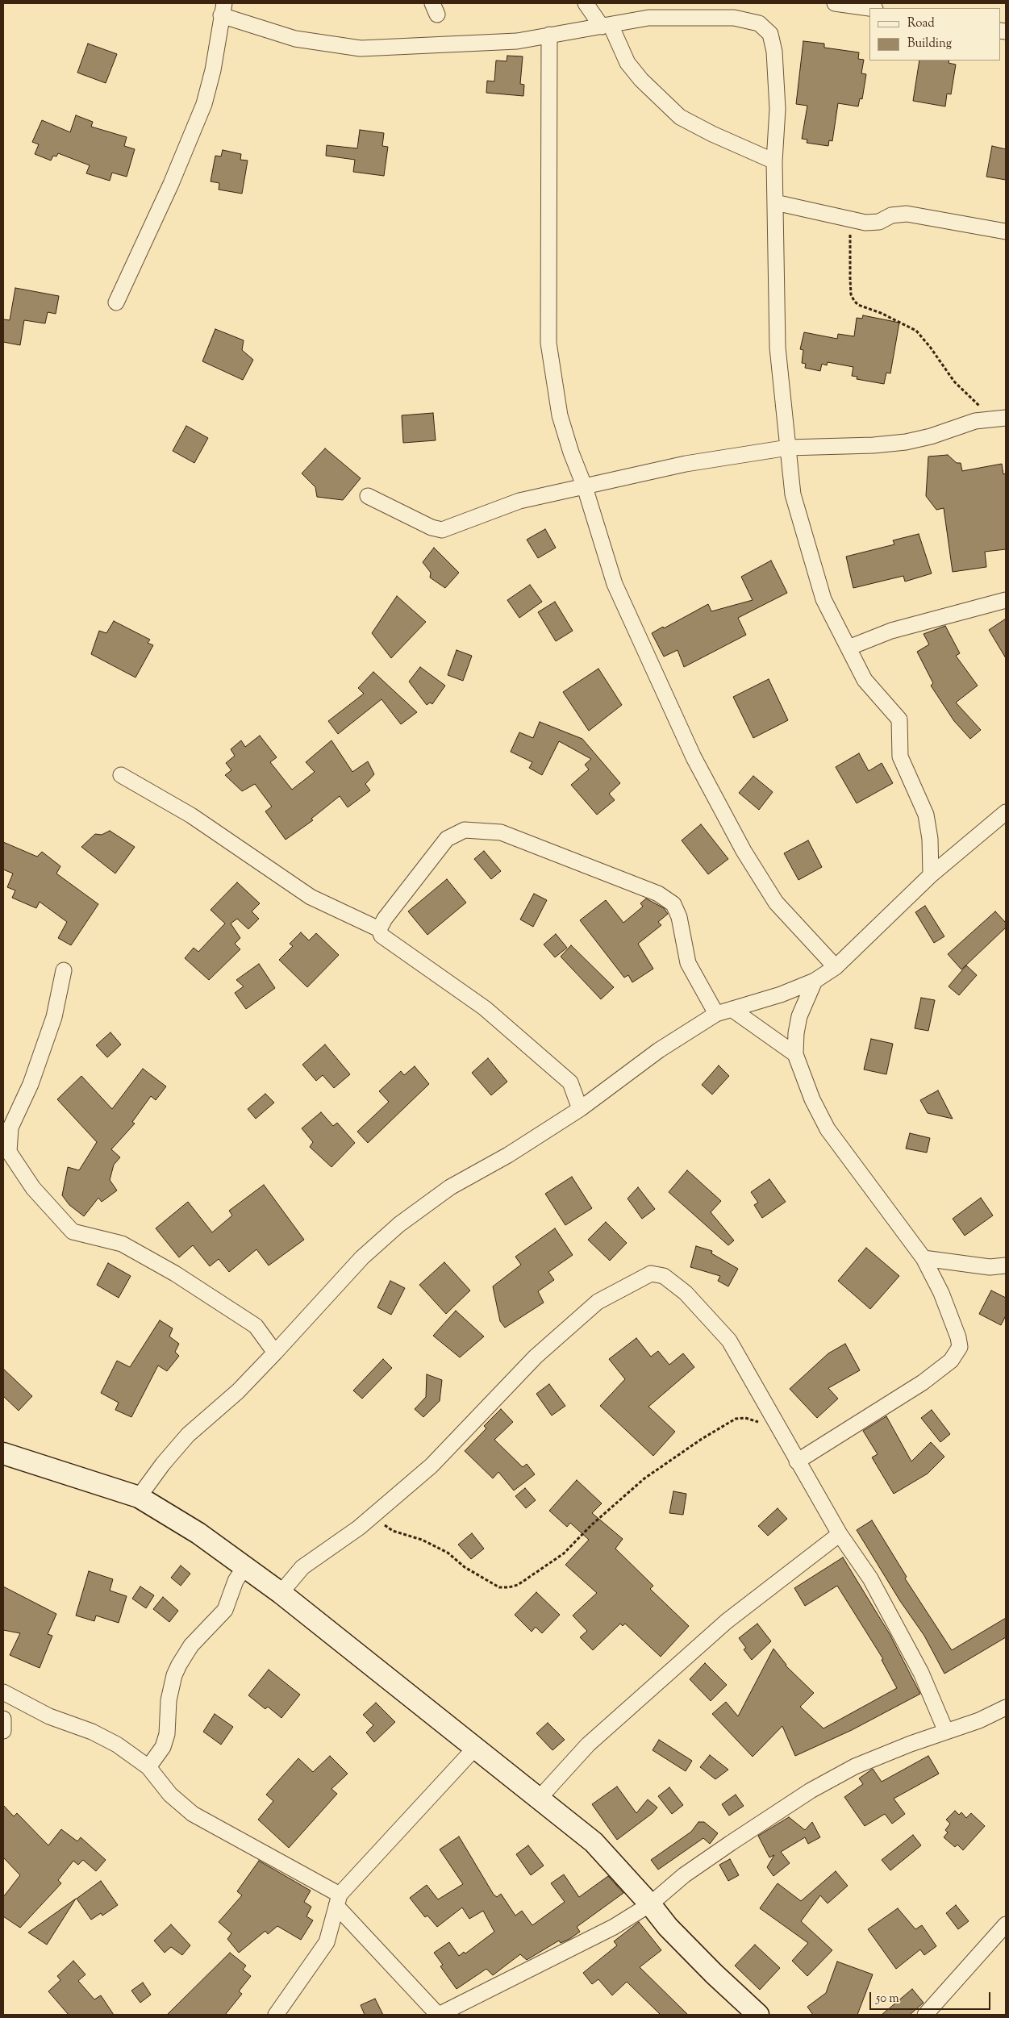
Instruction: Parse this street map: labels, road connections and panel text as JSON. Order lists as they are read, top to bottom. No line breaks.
{"legend":["Road","Building"],"scale_bar":"50 m"}
